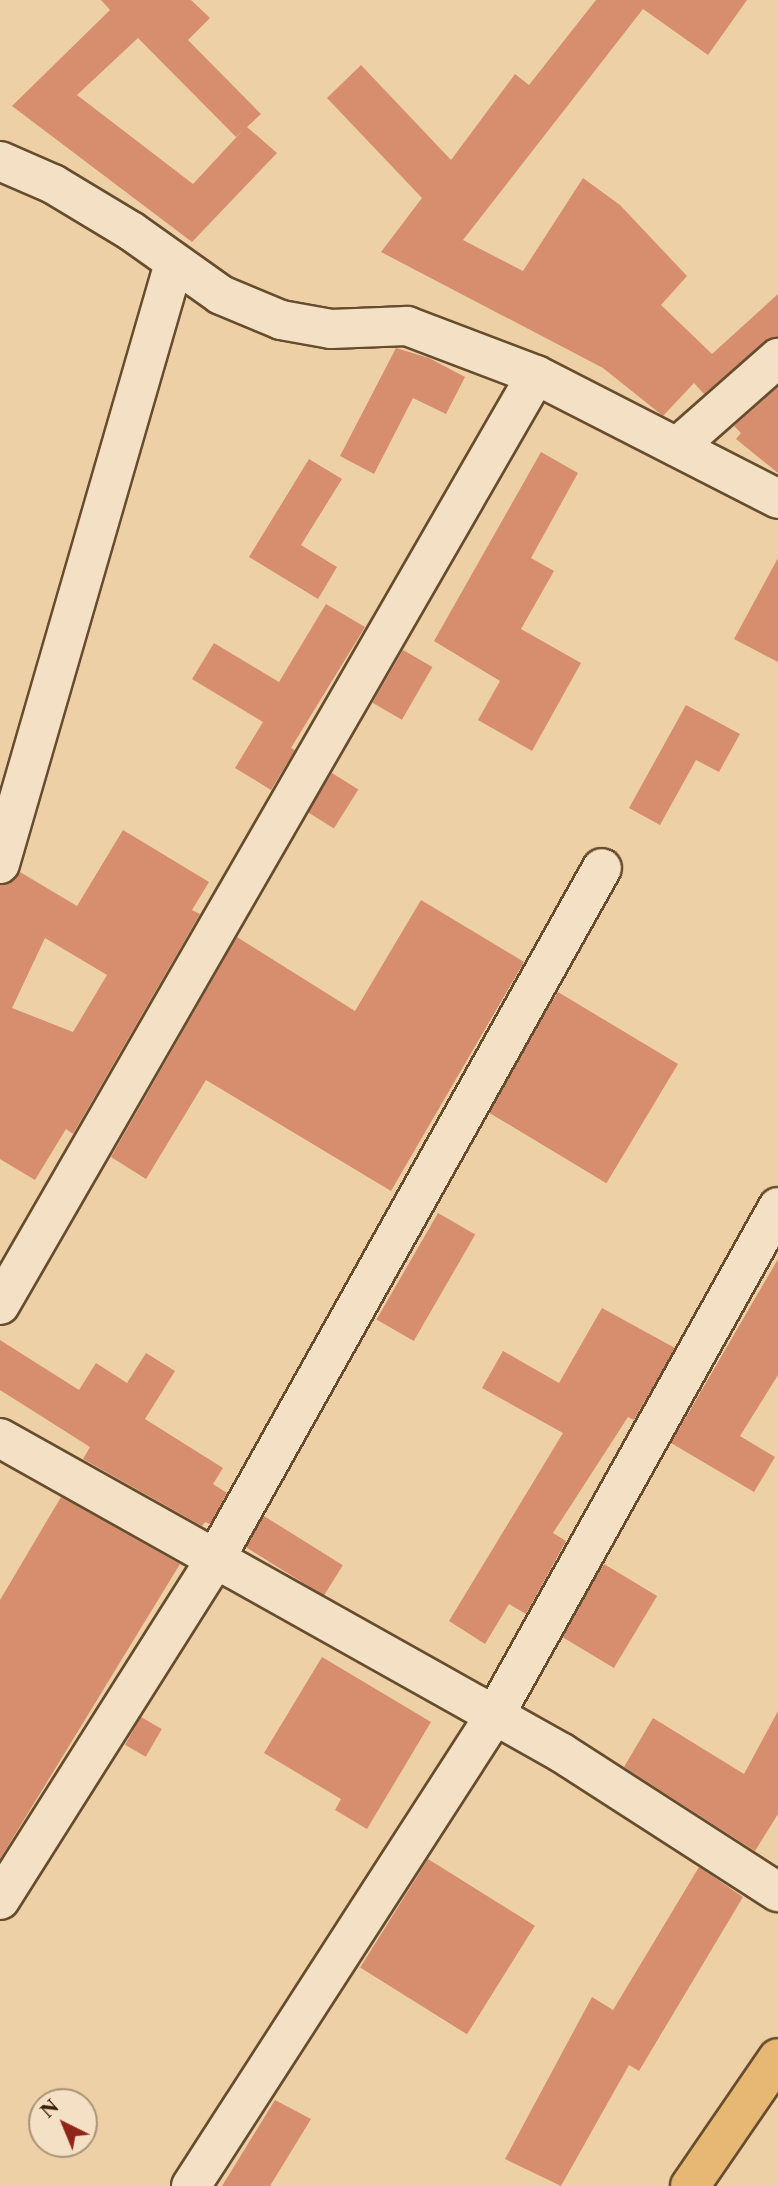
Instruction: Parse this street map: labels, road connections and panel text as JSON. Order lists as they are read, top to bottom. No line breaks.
{"north":"top left"}
